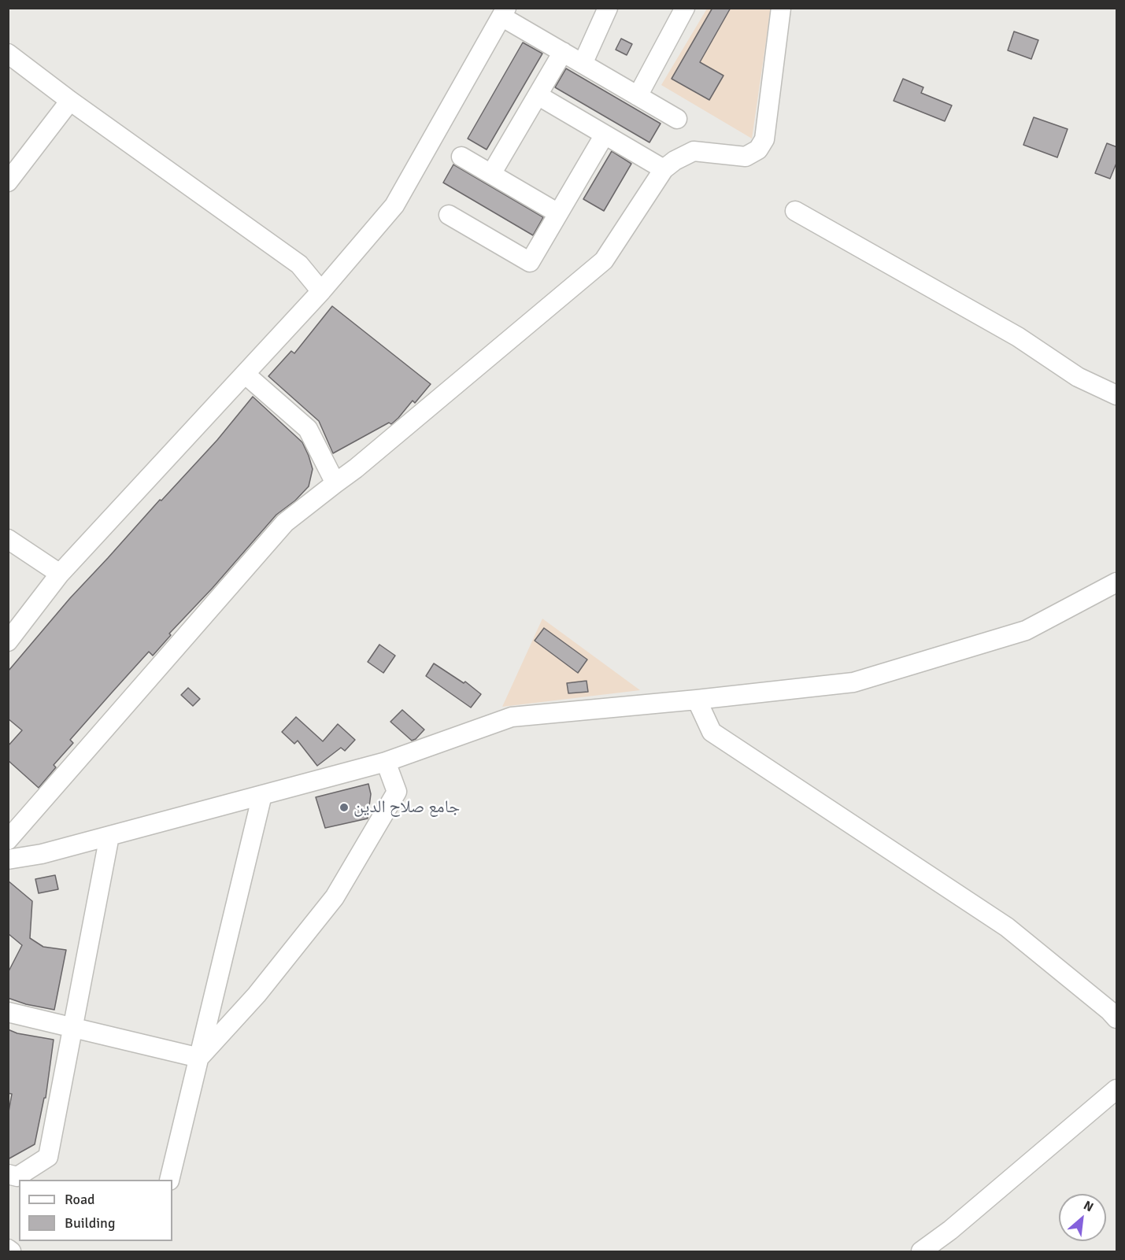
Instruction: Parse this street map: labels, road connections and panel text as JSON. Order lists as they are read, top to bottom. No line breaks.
{"places":["جامع صلاح الدين"],"legend":["Road","Building"],"north":"top right"}
